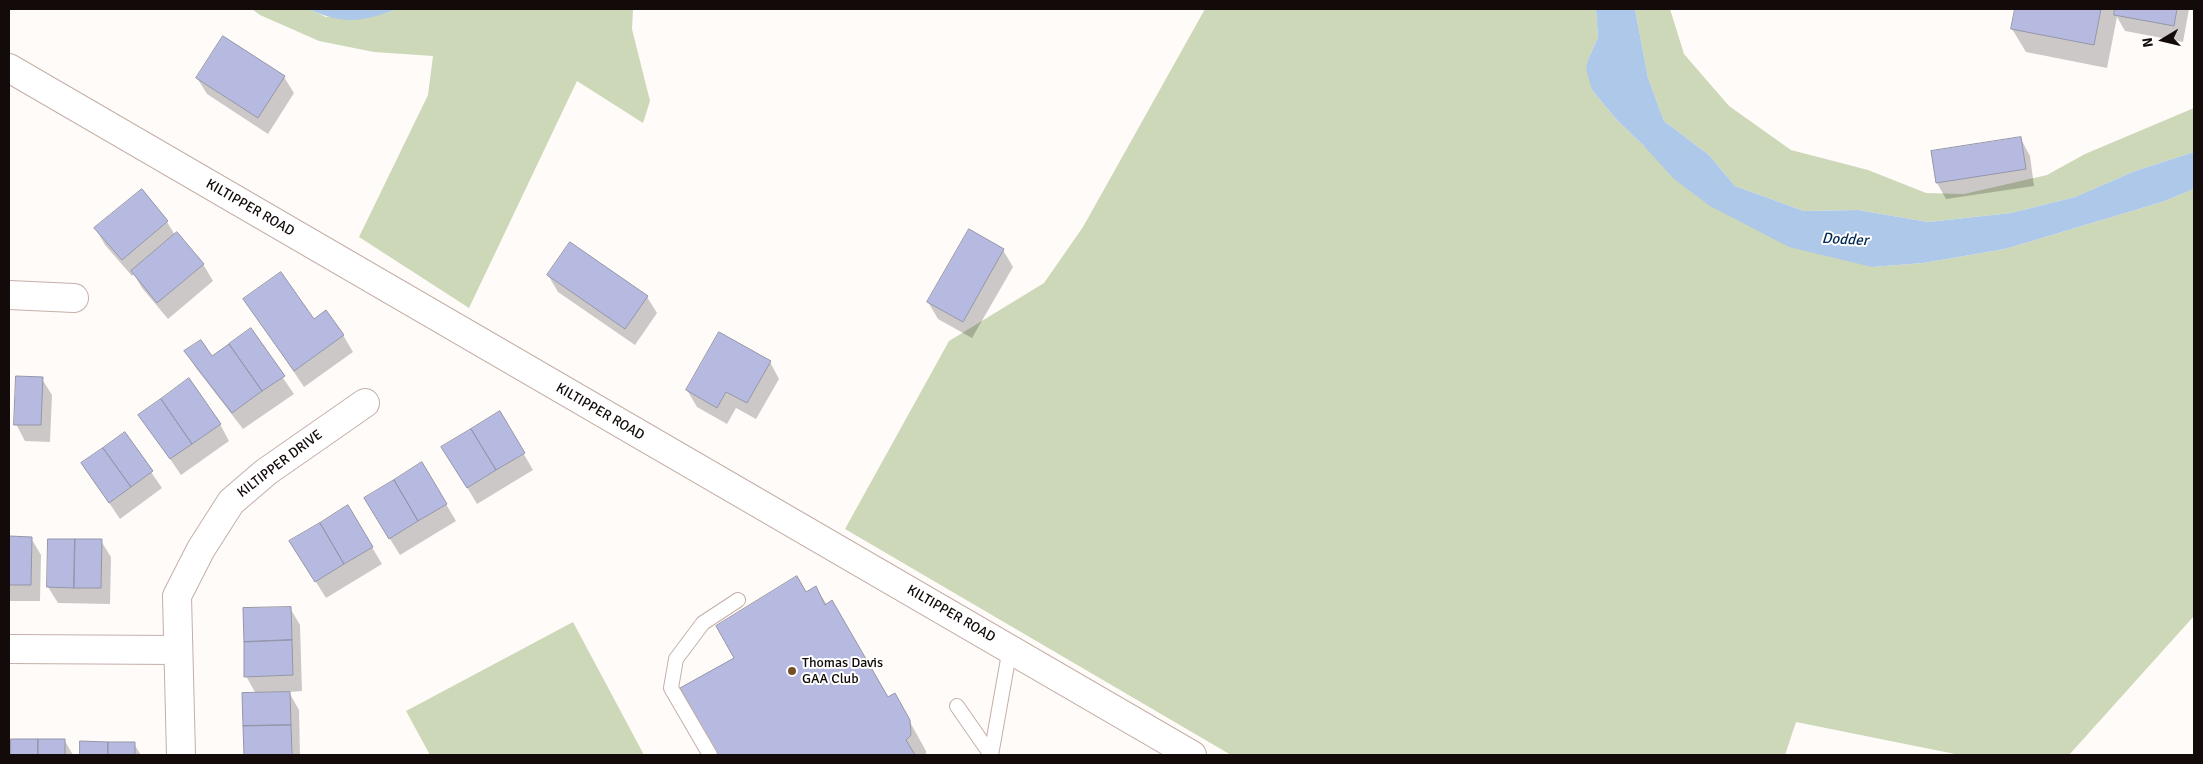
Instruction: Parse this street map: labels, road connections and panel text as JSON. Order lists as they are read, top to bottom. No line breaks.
{"streets":{"street":["KILTIPPER ROAD","KILTIPPER DRIVE"]},"water":["Dodder"],"places":["Thomas Davis GAA Club"],"north":"left"}
